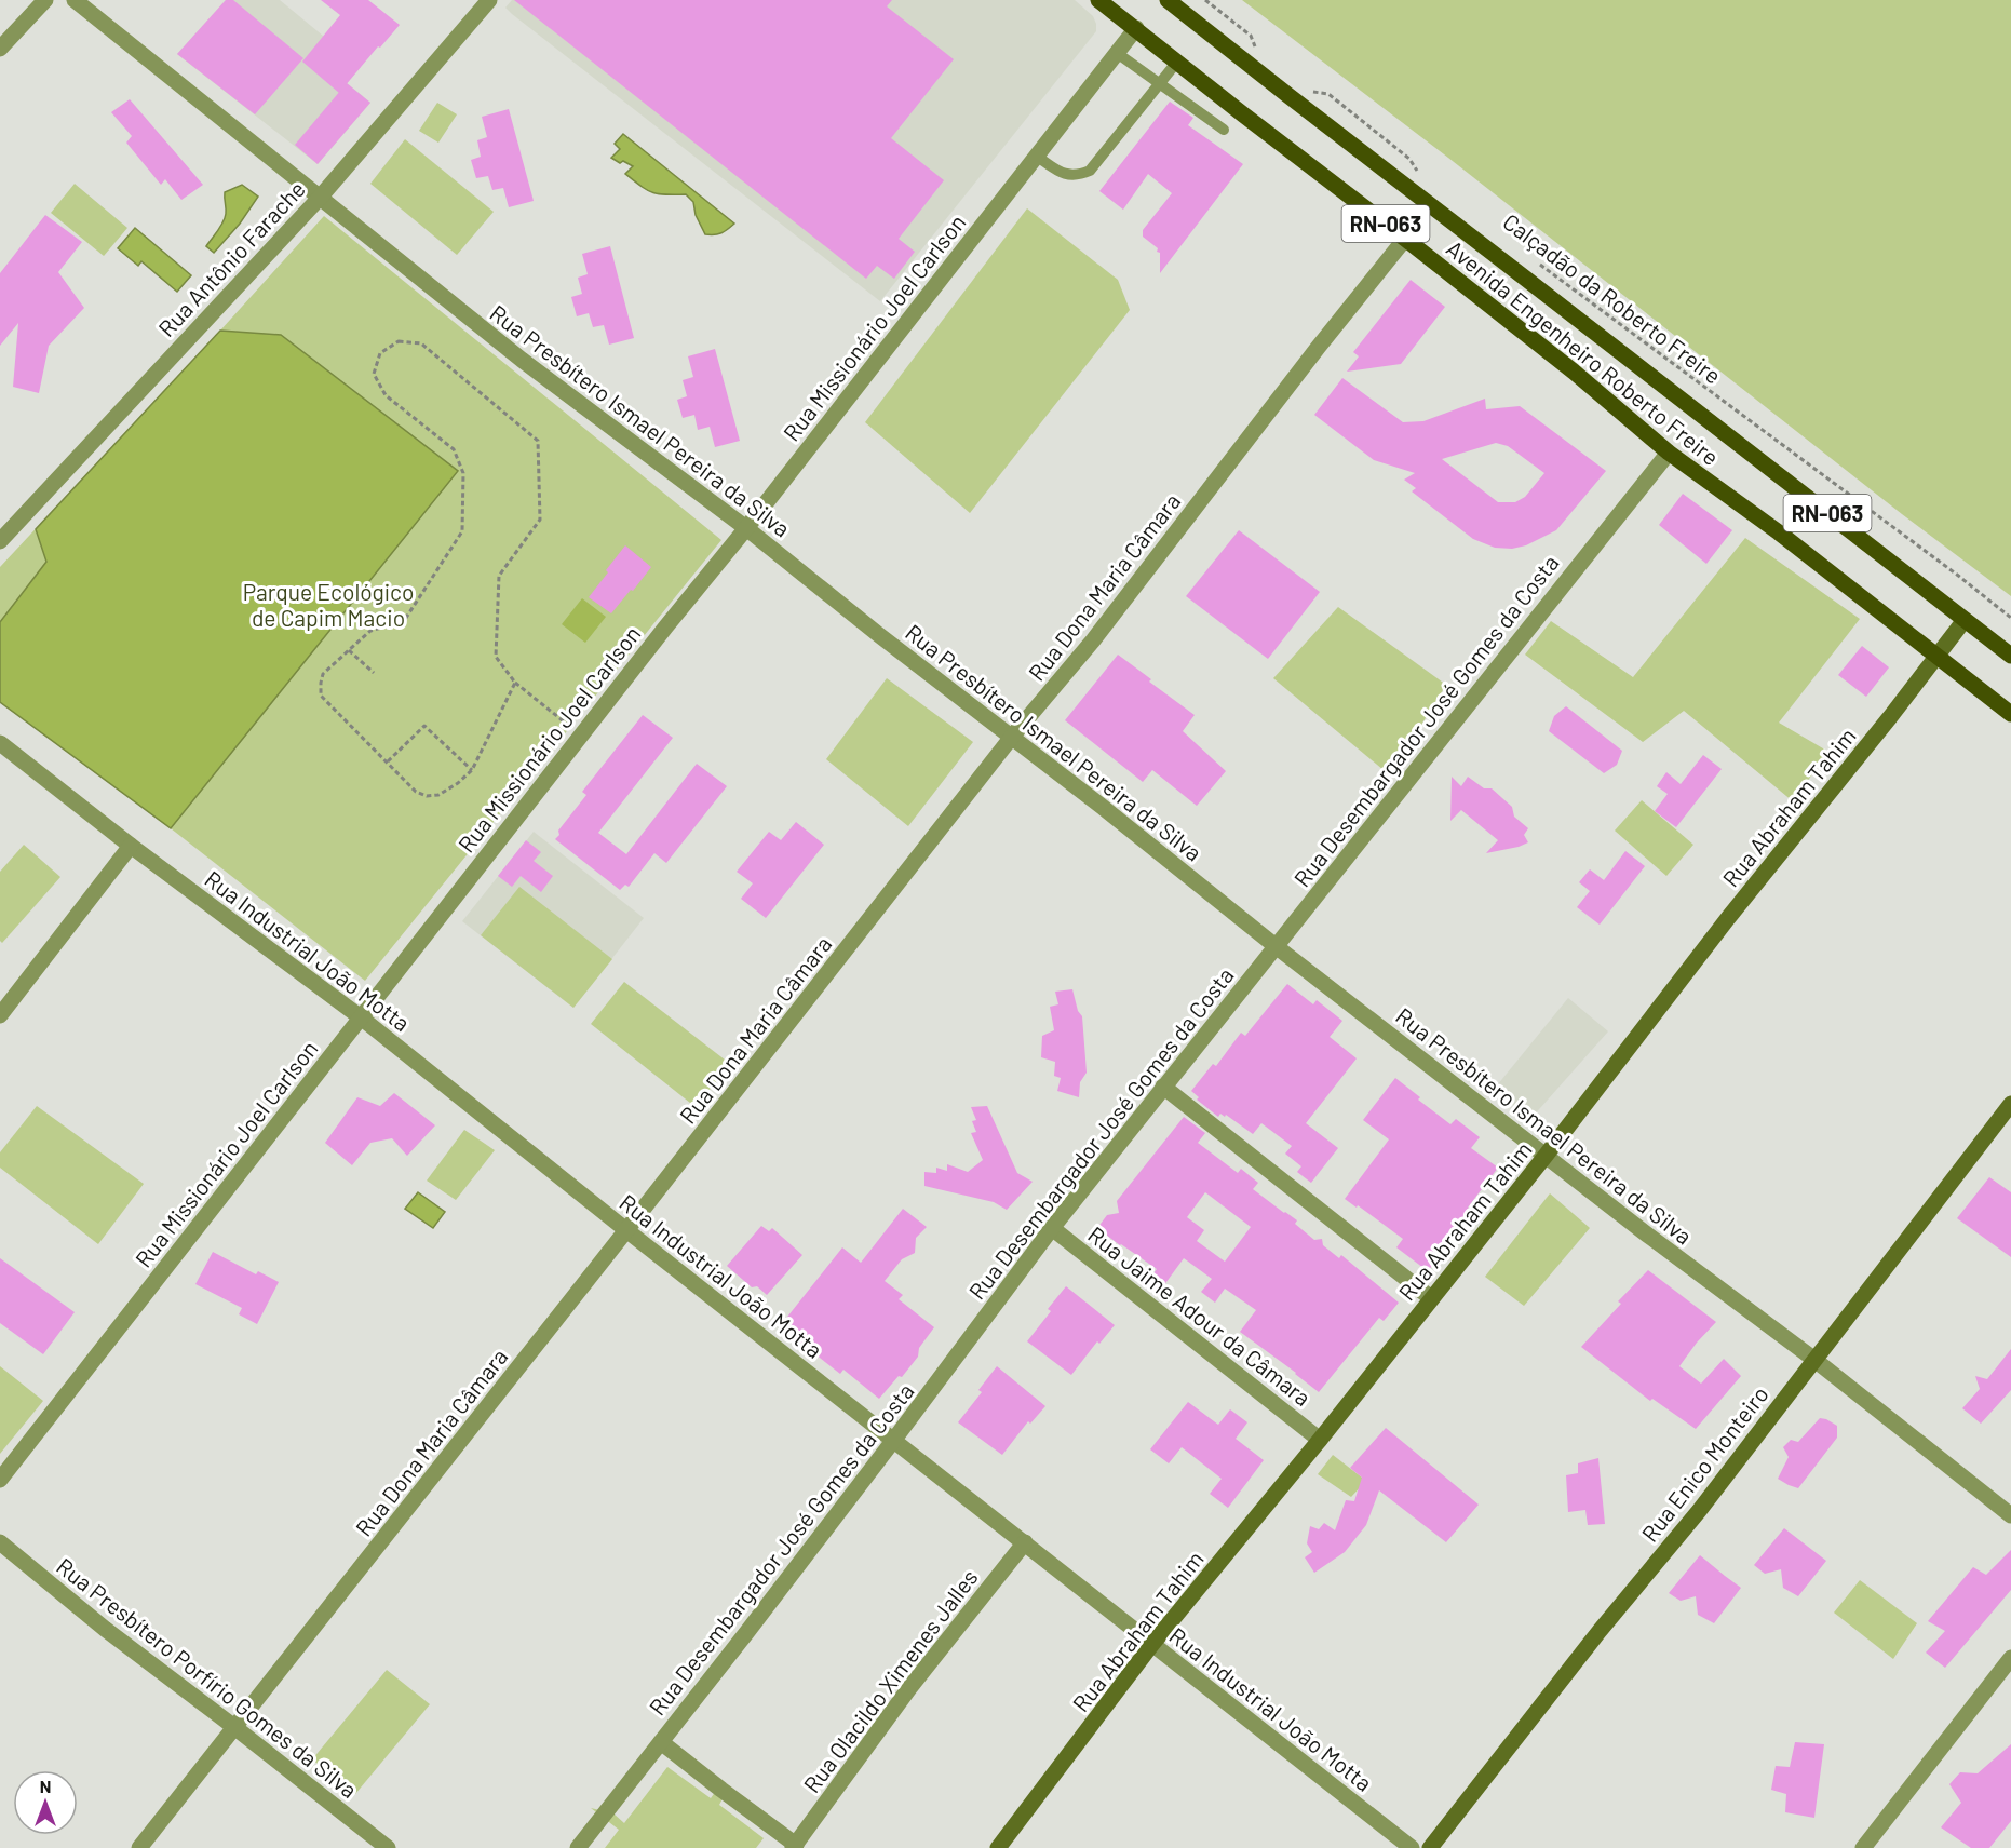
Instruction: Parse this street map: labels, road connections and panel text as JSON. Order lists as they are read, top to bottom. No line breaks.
{"streets":{"main road":["RN-063","Avenida Engenheiro Roberto Freire","Rua Abraham Tahim","Rua Enico Monteiro"],"street":["Rua Antônio Farache","Rua Missionário Joel Carlson","Rua Presbítero Ismael Pereira da Silva","Rua Dona Maria Câmara","Rua Desembargador José Gomes da Costa","Rua Industrial João Motta","Rua Jaime Adour da Câmara","Rua Presbítero Porfírio Gomes da Silva","Rua Olacildo Ximenes Jalles"],"path":["Calçadão da Roberto Freire"]},"crossings":[["Rua Antônio Farache","Rua Presbítero Ismael Pereira da Silva"],["Rua Missionário Joel Carlson","Avenida Engenheiro Roberto Freire"],["Rua Missionário Joel Carlson","Rua Presbítero Ismael Pereira da Silva"],["Rua Missionário Joel Carlson","Rua Industrial João Motta"],["Avenida Engenheiro Roberto Freire","Rua Dona Maria Câmara"],["Avenida Engenheiro Roberto Freire","Rua Desembargador José Gomes da Costa"],["Avenida Engenheiro Roberto Freire","Rua Abraham Tahim"],["Rua Presbítero Ismael Pereira da Silva","Rua Dona Maria Câmara"],["Rua Presbítero Ismael Pereira da Silva","Rua Desembargador José Gomes da Costa"],["Rua Presbítero Ismael Pereira da Silva","Rua Abraham Tahim"],["Rua Presbítero Ismael Pereira da Silva","Rua Enico Monteiro"],["Rua Dona Maria Câmara","Rua Industrial João Motta"],["Rua Dona Maria Câmara","Rua Presbítero Porfírio Gomes da Silva"],["Rua Desembargador José Gomes da Costa","Rua Industrial João Motta"],["Rua Desembargador José Gomes da Costa","Rua Jaime Adour da Câmara"],["Rua Abraham Tahim","Rua Industrial João Motta"],["Rua Abraham Tahim","Rua Jaime Adour da Câmara"],["Rua Industrial João Motta","Rua Olacildo Ximenes Jalles"]],"parks":["Parque Ecológico de Capim Macio"],"north":"top"}
